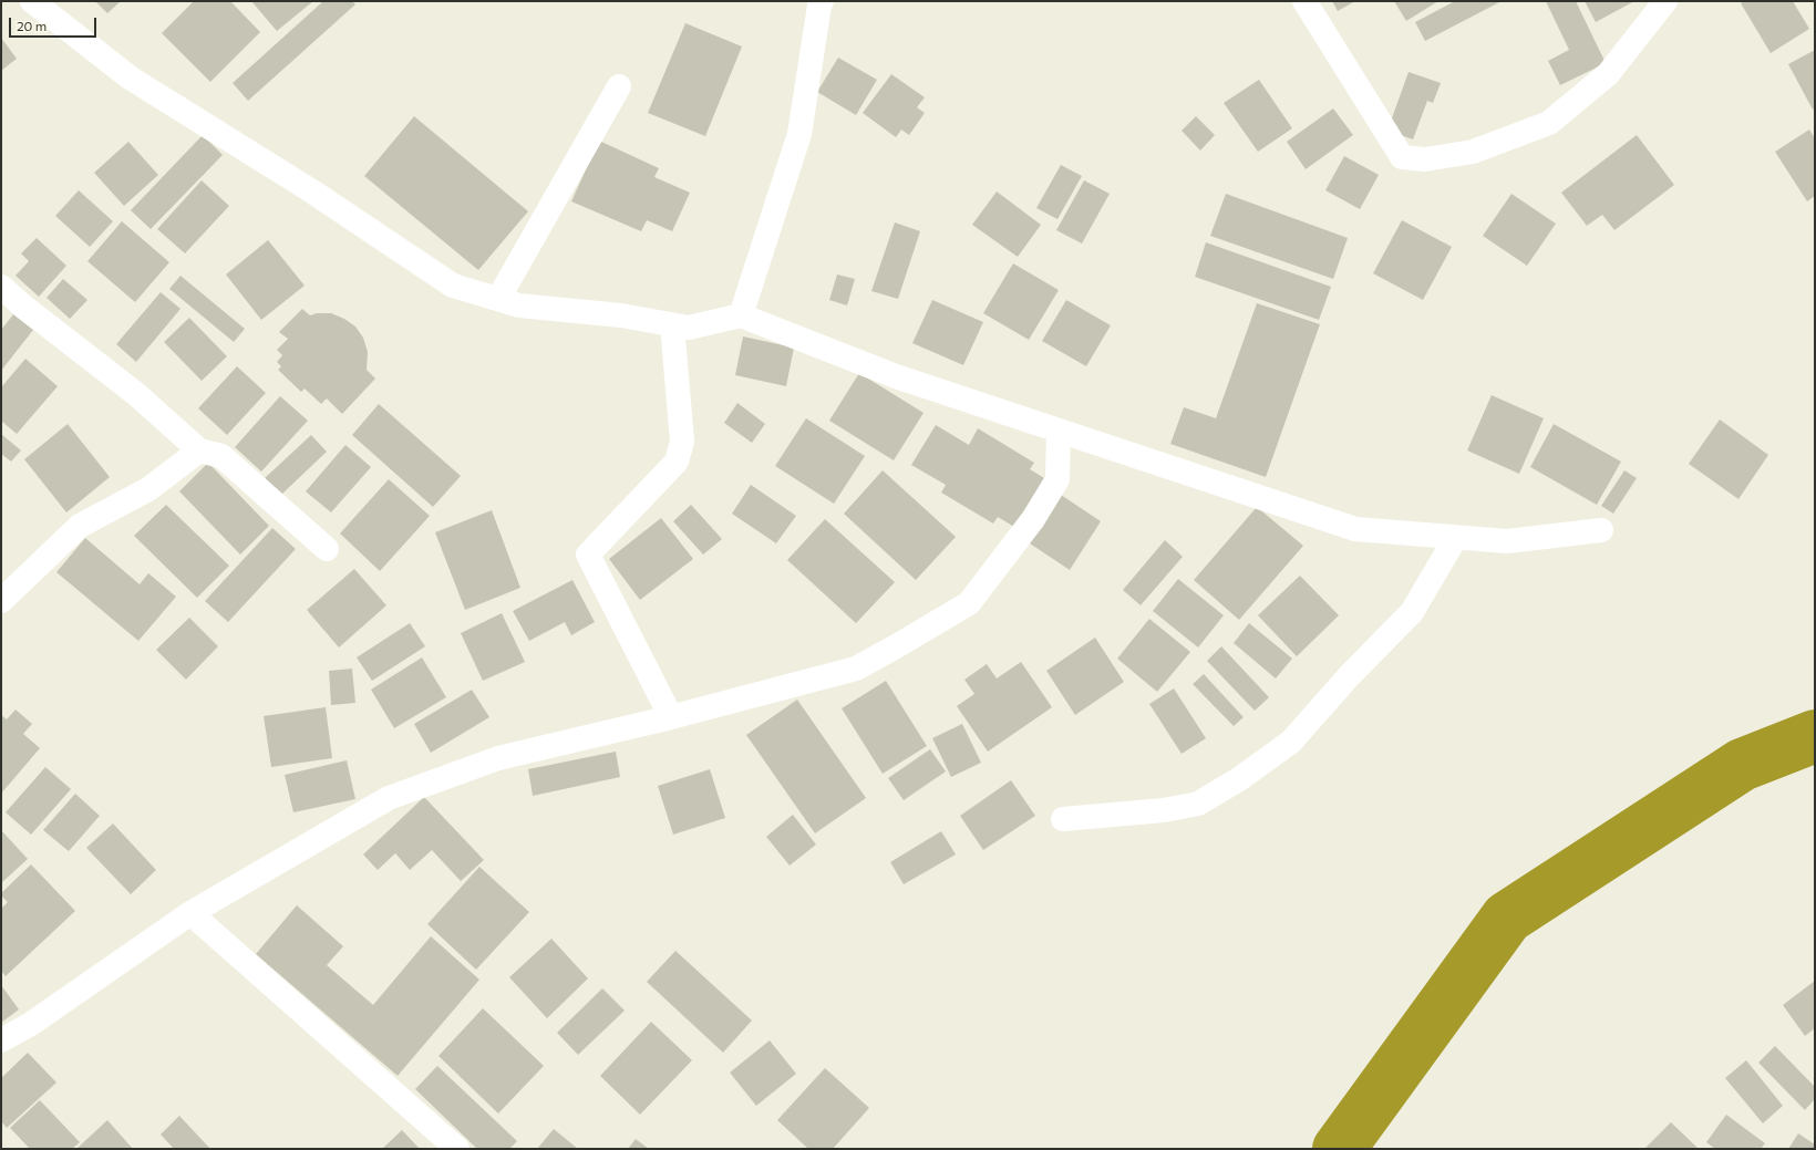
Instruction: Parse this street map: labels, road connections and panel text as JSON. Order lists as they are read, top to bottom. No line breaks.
{"scale_bar":"20 m"}
